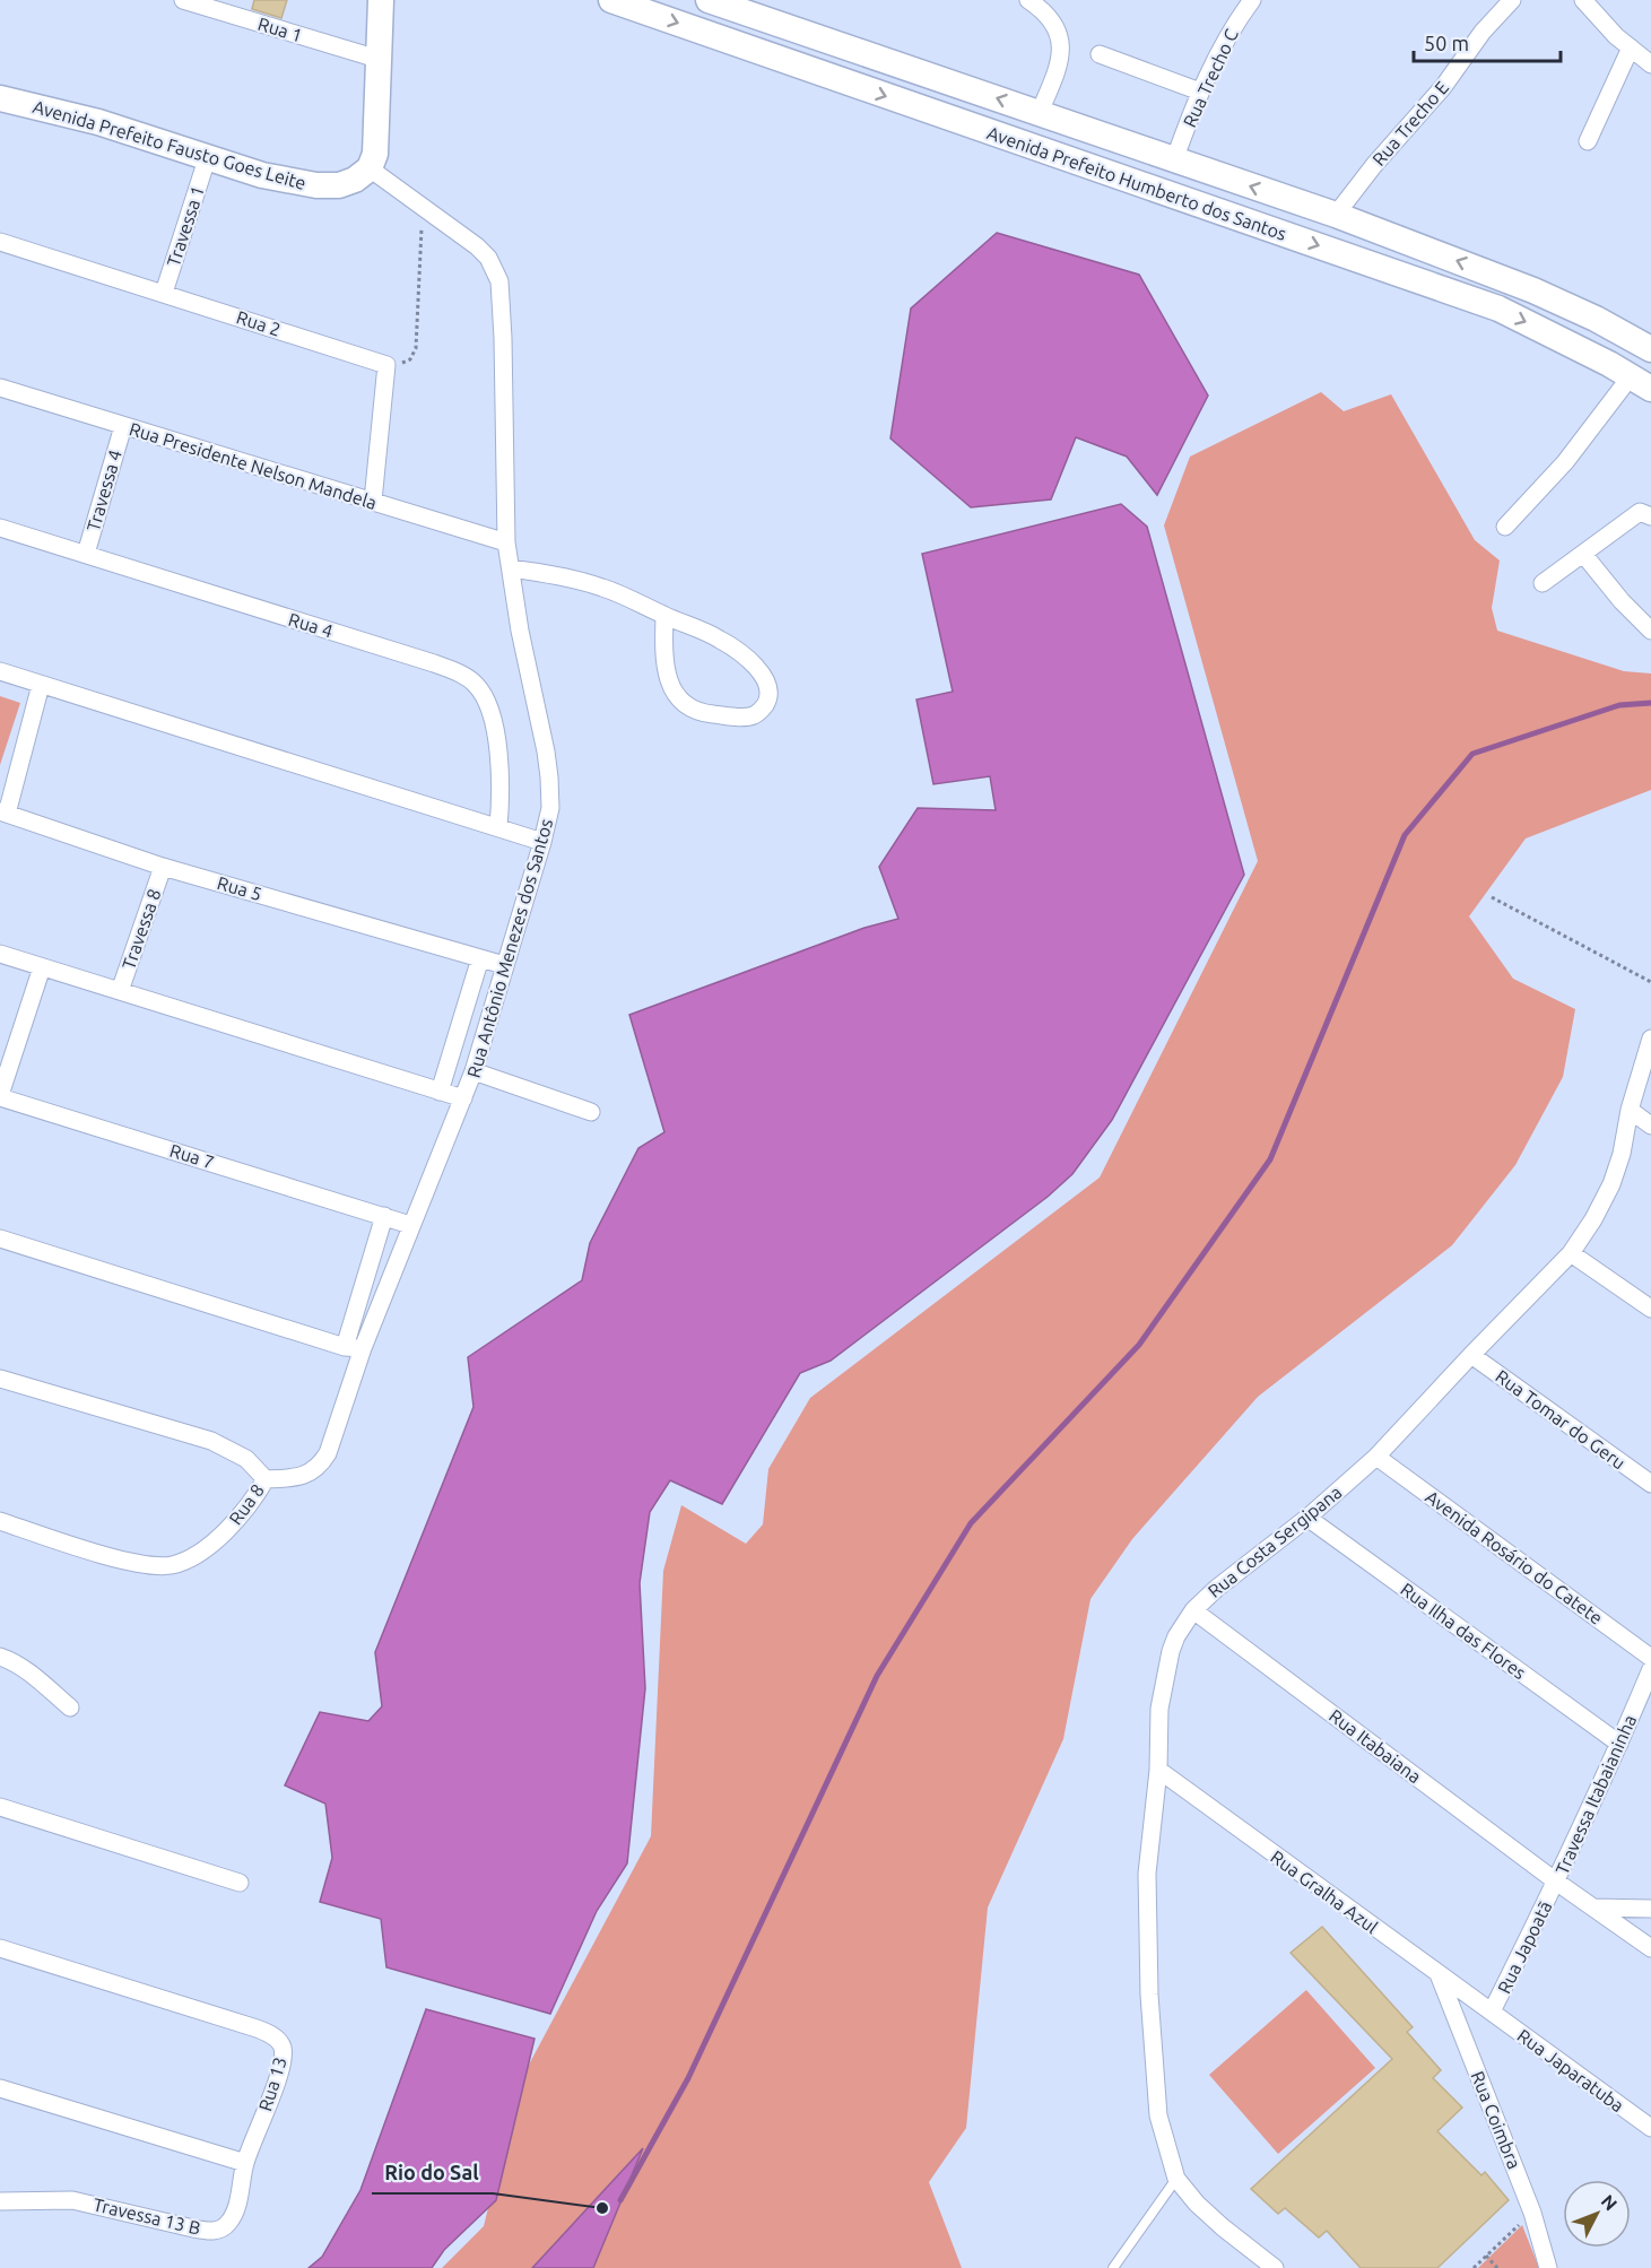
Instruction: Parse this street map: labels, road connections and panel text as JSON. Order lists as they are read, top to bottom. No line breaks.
{"streets":{"street":["Rua 1","Rua Trecho C","Rua Trecho E","Avenida Prefeito Fausto Goes Leite","Avenida Prefeito Humberto dos Santos","Travessa 1","Rua 2","Rua Presidente Nelson Mandela","Travessa 4","Rua 4","Rua 5","Travessa 8","Rua Antônio Menezes dos Santos","Rua 7","Rua Tomar do Geru","Rua 8","Rua Costa Sergipana","Avenida Rosário do Catete","Rua Ilha das Flores","Rua Itabaiana","Travessa Itabaianinha","Rua Gralha Azul","Rua Japoatã","Rua Japaratuba","Rua 13","Rua Coimbra","Travessa 13 B"]},"crossings":[["Rua Trecho C","Avenida Prefeito Humberto dos Santos"],["Rua Trecho E","Avenida Prefeito Humberto dos Santos"],["Avenida Prefeito Fausto Goes Leite","Travessa 1"],["Avenida Prefeito Fausto Goes Leite","Rua Antônio Menezes dos Santos"],["Travessa 1","Rua 2"],["Rua Presidente Nelson Mandela","Travessa 4"],["Rua Presidente Nelson Mandela","Rua Antônio Menezes dos Santos"],["Travessa 4","Rua 4"],["Rua 5","Travessa 8"],["Rua 5","Rua Antônio Menezes dos Santos"],["Rua Antônio Menezes dos Santos","Rua 7"],["Rua Antônio Menezes dos Santos","Rua 8"],["Rua Tomar do Geru","Rua Costa Sergipana"],["Rua Costa Sergipana","Avenida Rosário do Catete"],["Rua Costa Sergipana","Rua Ilha das Flores"],["Rua Costa Sergipana","Rua Itabaiana"],["Rua Costa Sergipana","Rua Gralha Azul"],["Rua Ilha das Flores","Travessa Itabaianinha"],["Rua Itabaiana","Travessa Itabaianinha"],["Rua Itabaiana","Rua Japoatã"],["Travessa Itabaianinha","Rua Japoatã"],["Rua Gralha Azul","Rua Japoatã"],["Rua Gralha Azul","Rua Japaratuba"],["Rua Gralha Azul","Rua Coimbra"],["Rua Japoatã","Rua Japaratuba"],["Rua 13","Travessa 13 B"]],"places":["Rio do Sal"],"scale_bar":"50 m","north":"top right"}
